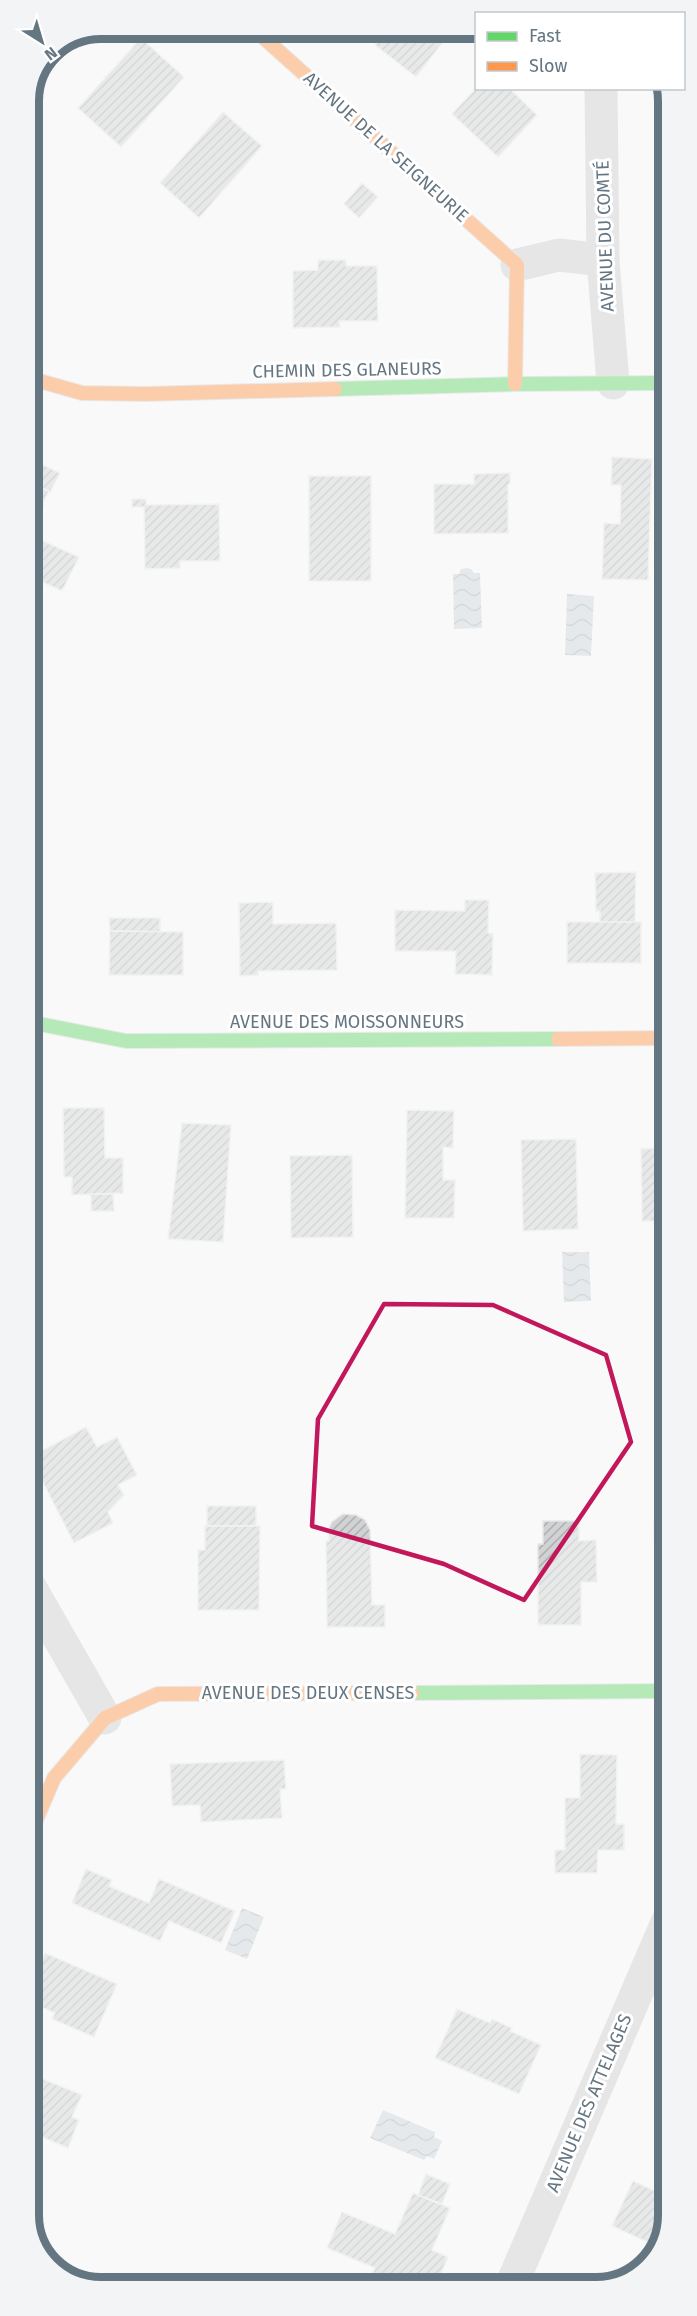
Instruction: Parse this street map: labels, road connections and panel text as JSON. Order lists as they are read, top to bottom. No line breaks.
{"streets":{"street":["AVENUE DE LA SEIGNEURIE","AVENUE DU COMTÉ","CHEMIN DES GLANEURS","AVENUE DES MOISSONNEURS","AVENUE DES DEUX CENSES","AVENUE DES ATTELAGES"]},"crossings":[["AVENUE DU COMTÉ","CHEMIN DES GLANEURS"]],"legend":["Fast","Slow"],"north":"bottom right"}
